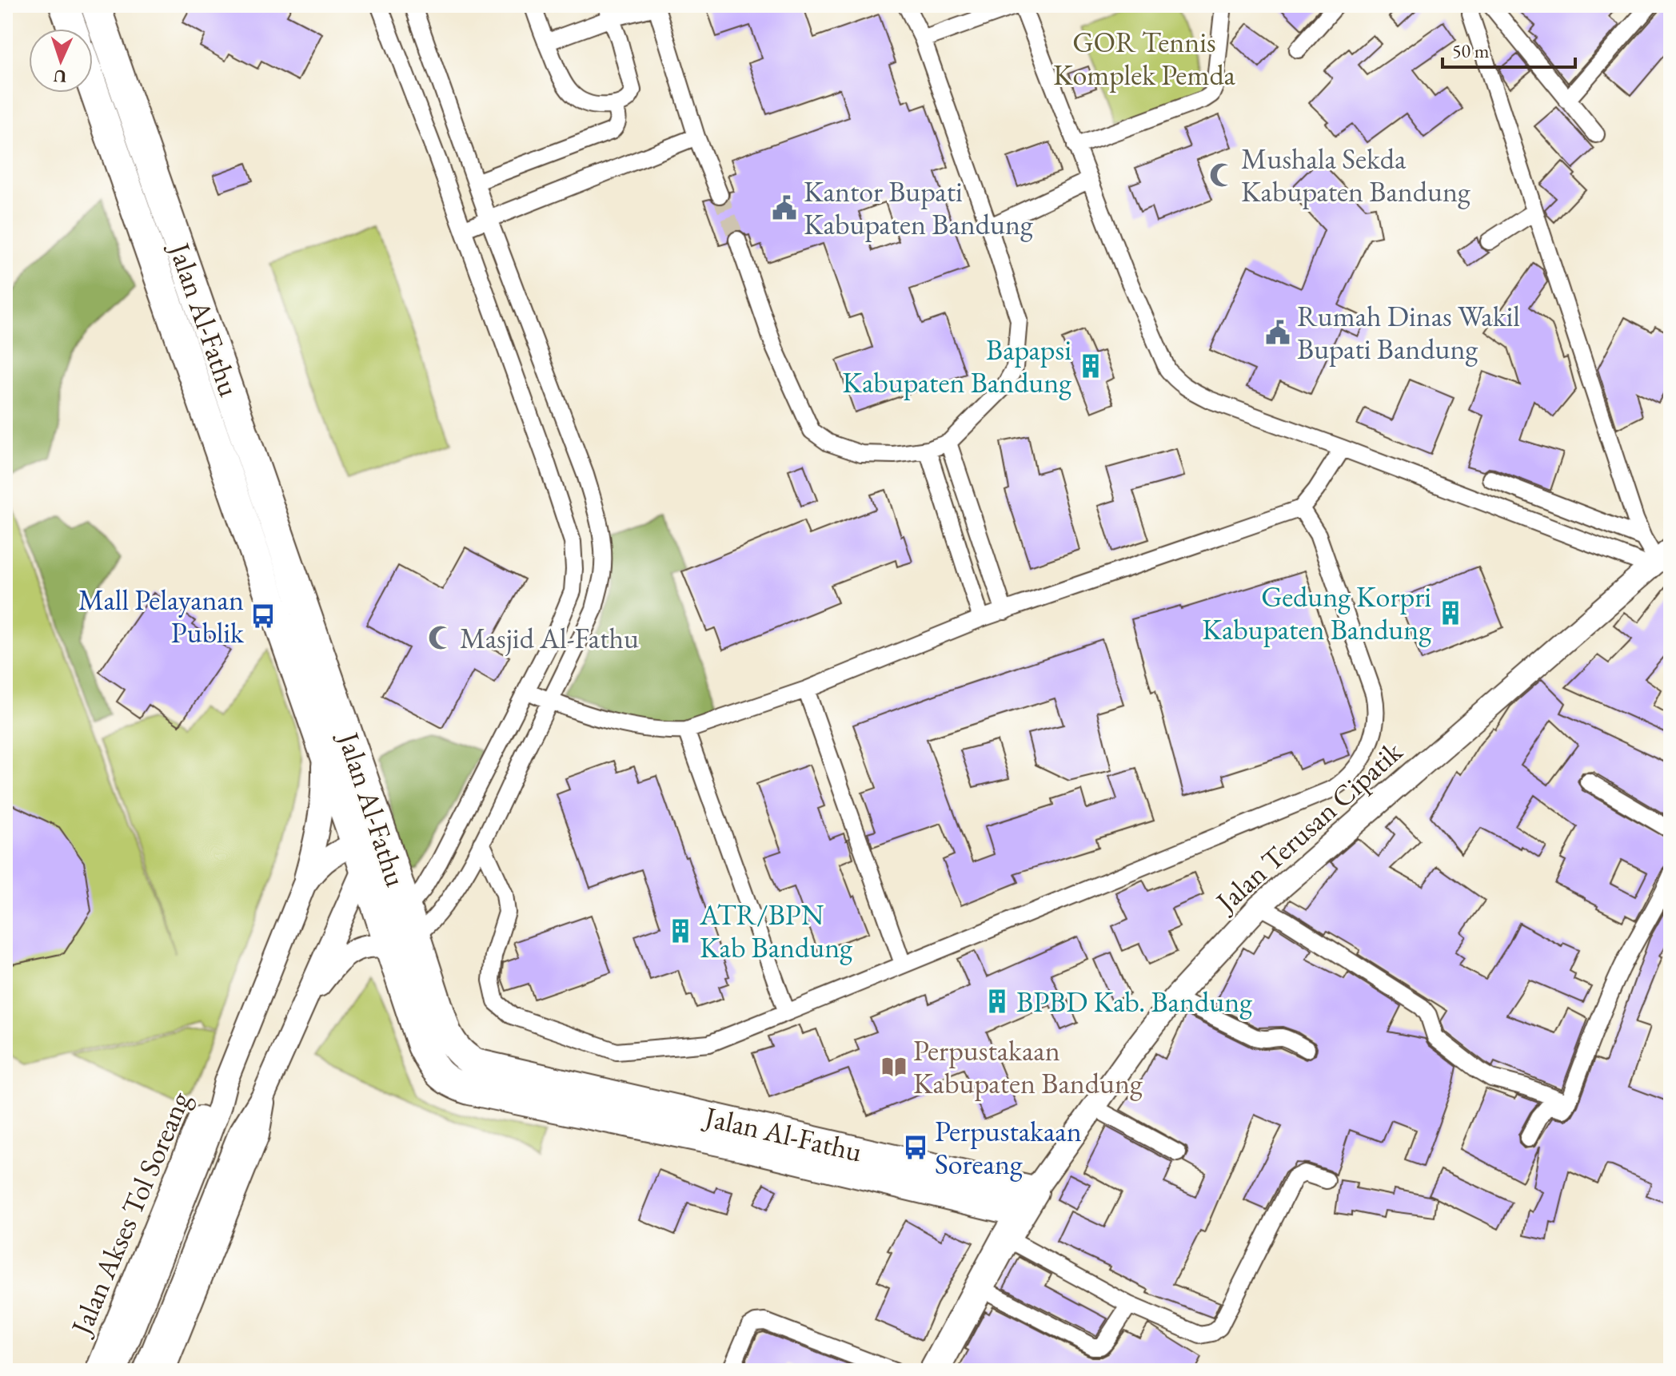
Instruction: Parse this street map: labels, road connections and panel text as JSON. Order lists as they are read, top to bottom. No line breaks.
{"streets":{"highway":["Jalan Al-Fathu"],"main road":["Jalan Terusan Cipatik","Jalan Akses Tol Soreang"]},"crossings":[["Jalan Al-Fathu","Jalan Terusan Cipatik"],["Jalan Al-Fathu","Jalan Akses Tol Soreang"]],"parks":["GOR Tennis Komplek Pemda"],"places":{"mosque":["Mushala Sekda Kabupaten Bandung","Masjid Al-Fathu"],"public building":["Kantor Bupati Kabupaten Bandung","Rumah Dinas Wakil Bupati Bandung"],"building":["Bapapsi Kabupaten Bandung","Gedung Korpri Kabupaten Bandung","ATR/BPN Kab Bandung","BPBD Kab. Bandung"],"bus stop":["Mall Pelayanan Publik","Perpustakaan Soreang"],"library":["Perpustakaan Kabupaten Bandung"]},"scale_bar":"50 m","north":"bottom"}
